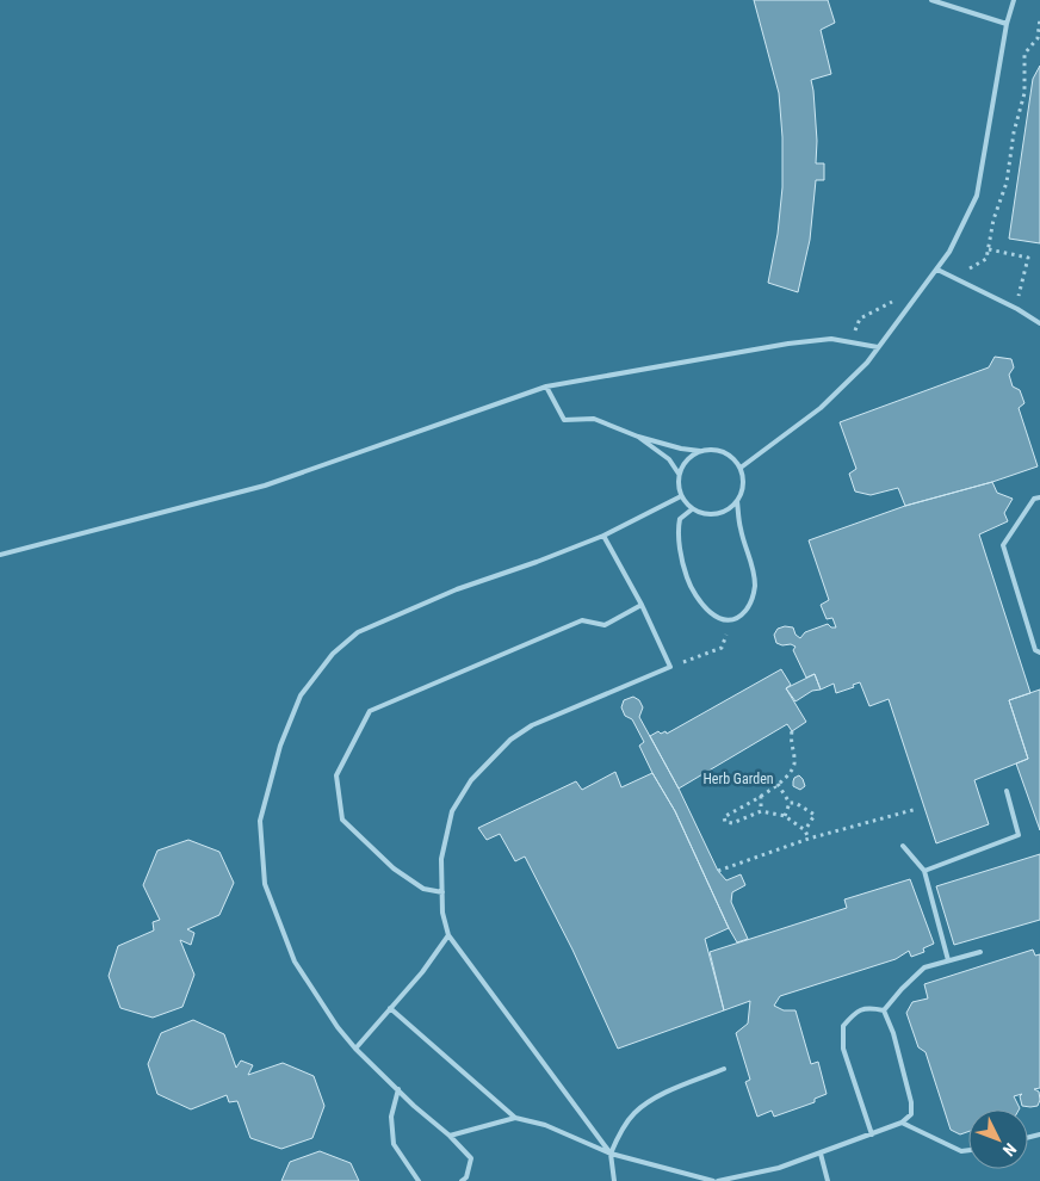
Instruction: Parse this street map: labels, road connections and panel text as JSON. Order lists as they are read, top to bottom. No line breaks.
{"parks":["Herb Garden"],"north":"bottom right"}
